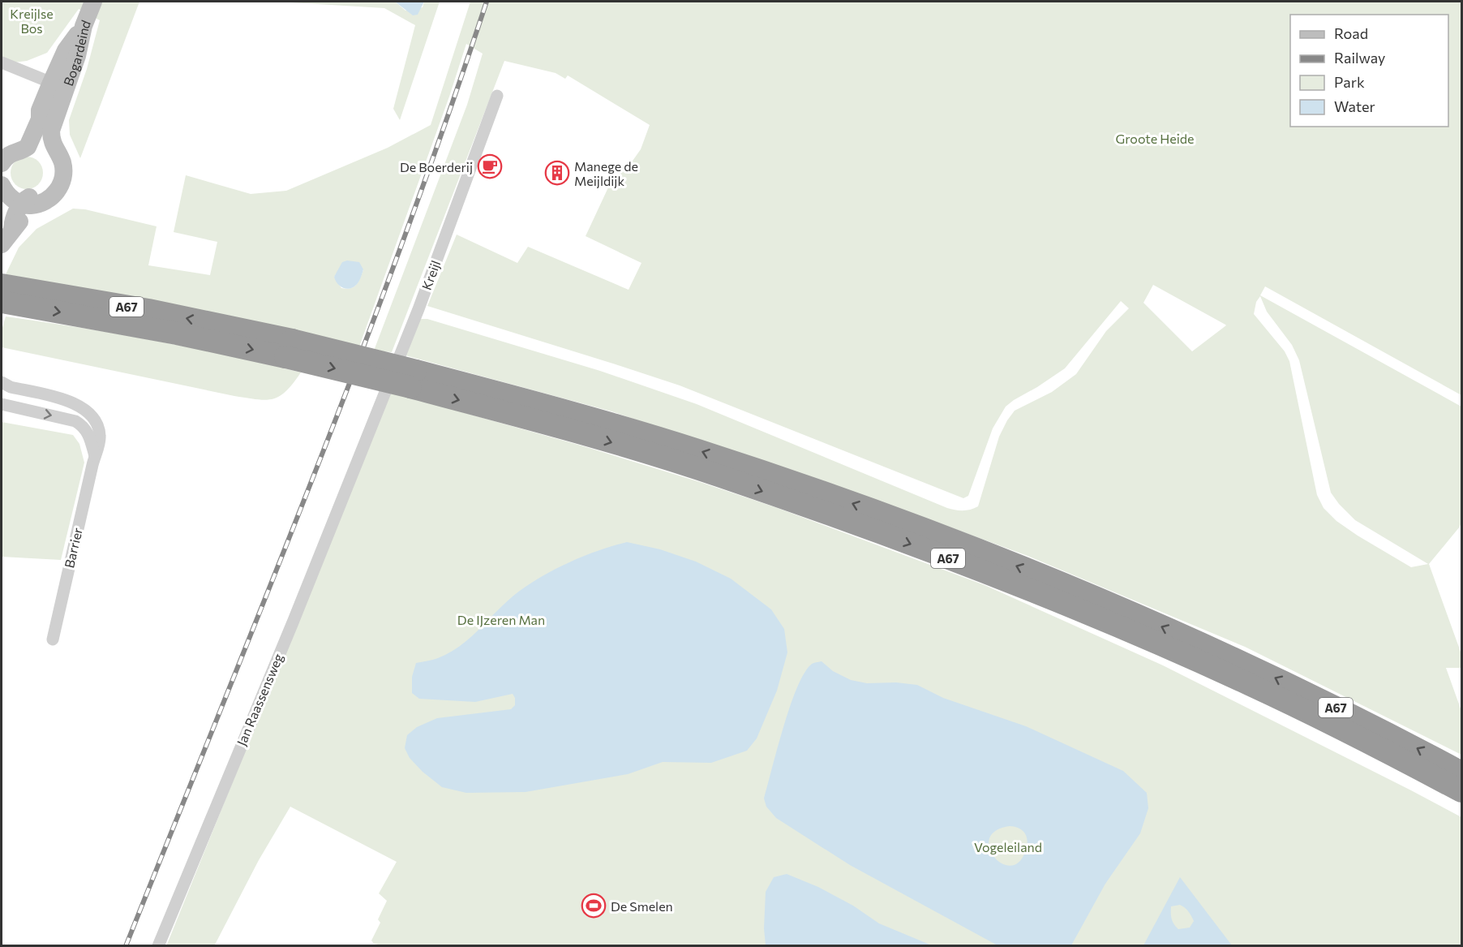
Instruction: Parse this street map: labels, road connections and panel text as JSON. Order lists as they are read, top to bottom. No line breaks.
{"streets":{"highway":["A67"],"main road":["Bogardeind"],"street":["Kreijl","Barrier","Jan Raassensweg"]},"crossings":[["Kreijl","Jan Raassensweg"]],"parks":["Kreijlse Bos","Groote Heide","De IJzeren Man","Vogeleiland"],"places":{"cafe":["De Boerderij"],"building":["Manege de Meijldijk"],"sports":["De Smelen"]},"legend":["Road","Railway","Park","Water"]}
